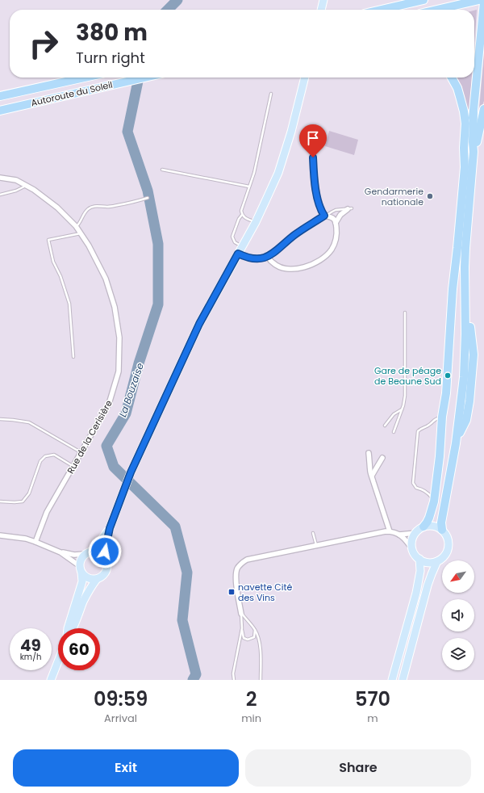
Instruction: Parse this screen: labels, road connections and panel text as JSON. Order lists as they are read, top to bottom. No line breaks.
{"streets":{"highway":["Autoroute du Soleil"],"street":["Rue de la Cerisière"]},"water":["La Bouzaise"],"places":{"other":["Gendarmerie nationale","Gare de péage de Beaune Sud"],"transit":["navette Cité des Vins"]},"north":"bottom left","page":{"turn":["380 m","Turn right"],"speed":"49 km/h","limit":"60","eta":["09:59","Arrival","2","min","570","m"],"buttons":["Exit","Share"]}}
